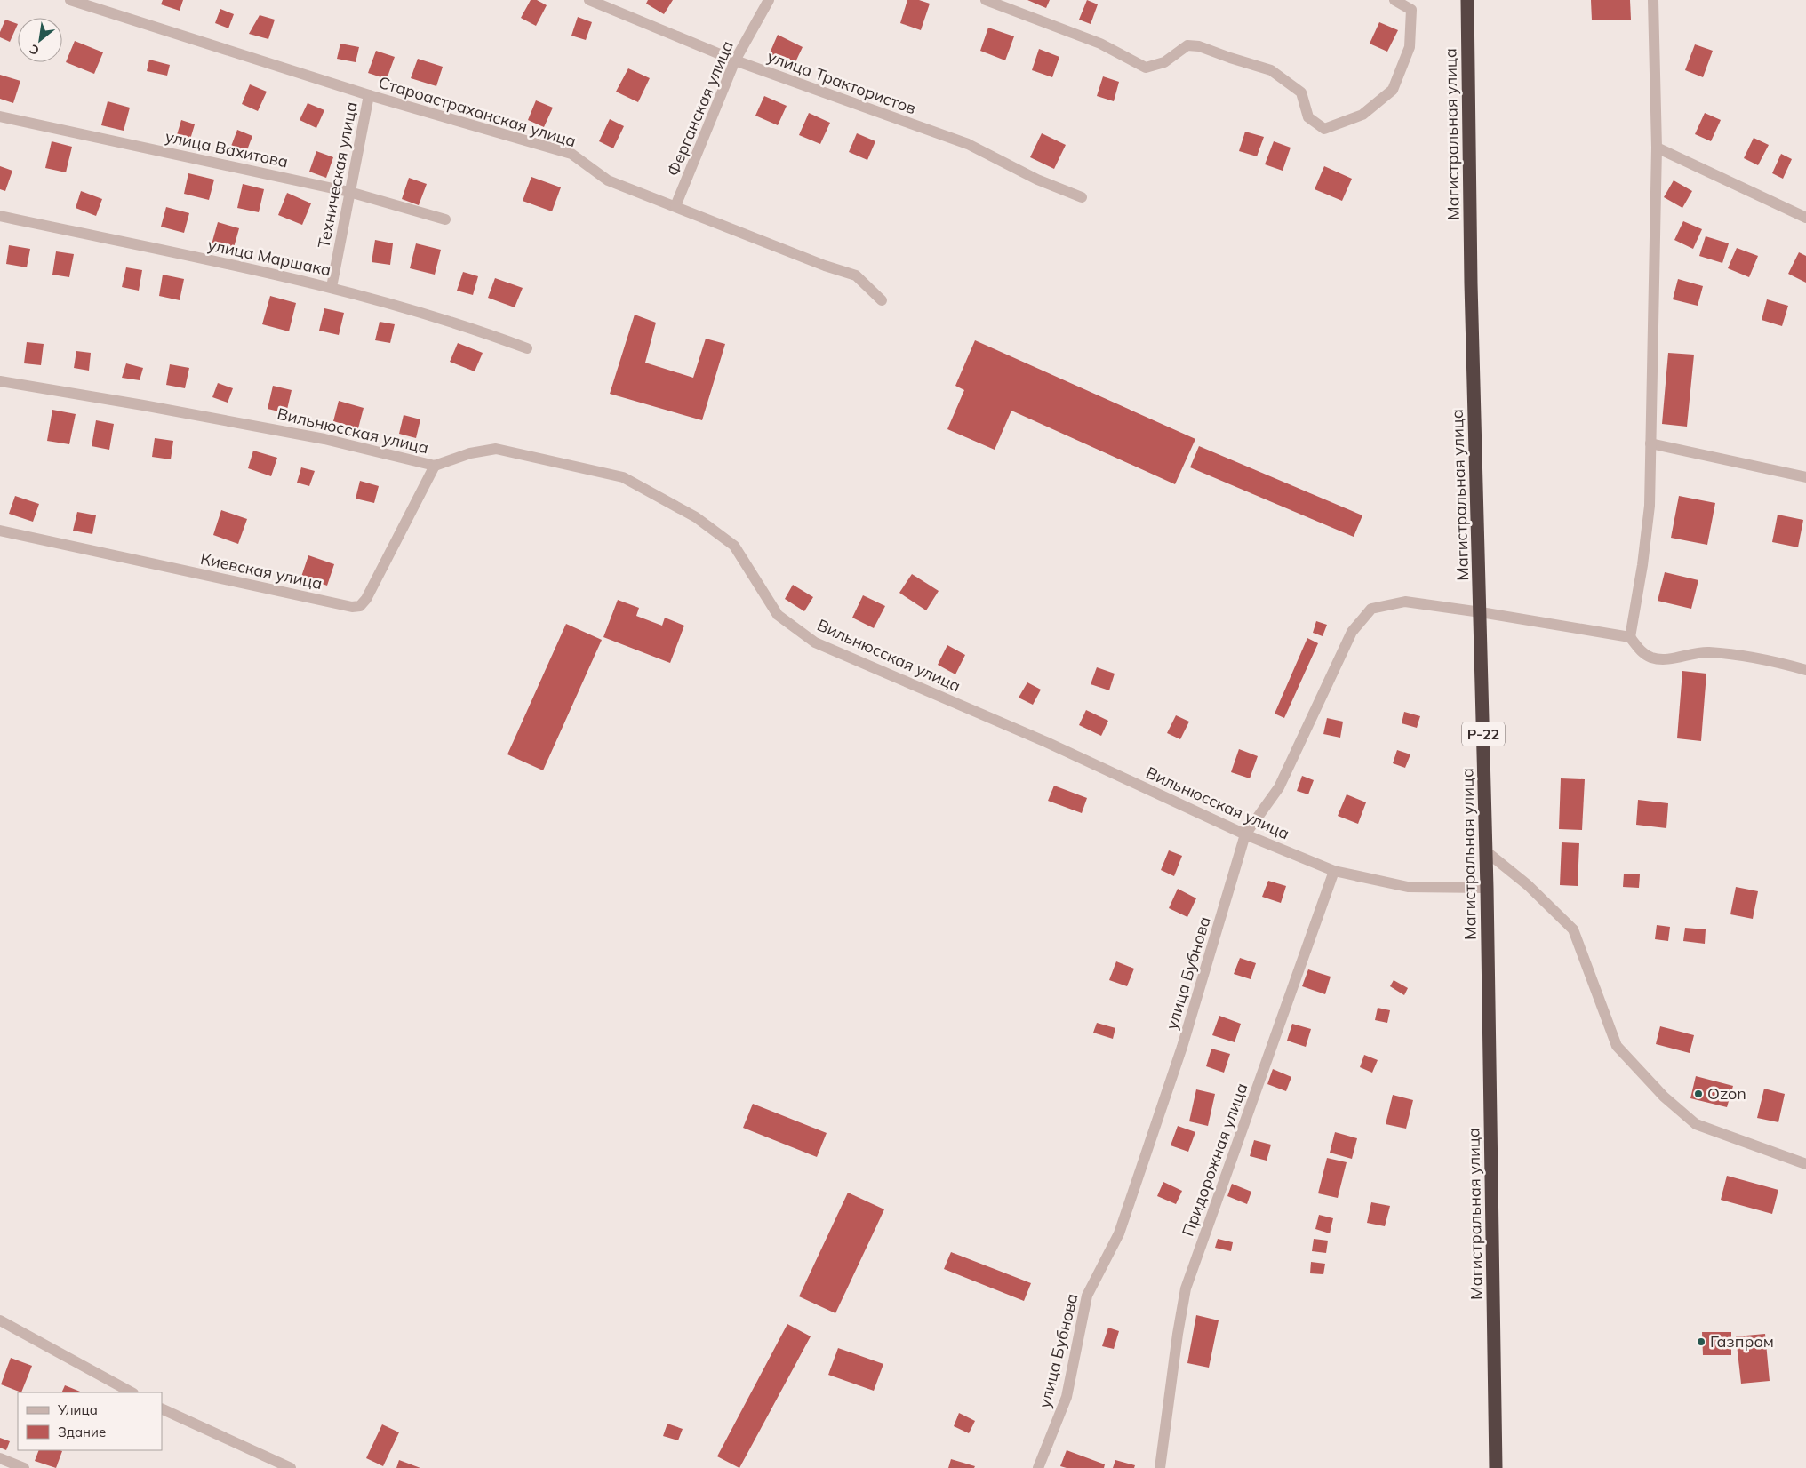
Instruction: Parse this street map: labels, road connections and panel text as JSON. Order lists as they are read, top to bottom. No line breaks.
{"streets":{"highway":["Магистральная улица","Р-22"],"street":["улица Трактористов","Ферганская улица","Староастраханская улица","улица Вахитова","Техническая улица","улица Маршака","Вильнюсская улица","Киевская улица","улица Бубнова","Придорожная улица"]},"crossings":[["улица Трактористов","Ферганская улица"],["Ферганская улица","Староастраханская улица"],["Староастраханская улица","Техническая улица"],["Магистральная улица","Вильнюсская улица"],["Магистральная улица","улица Бубнова"],["улица Вахитова","Техническая улица"],["Техническая улица","улица Маршака"],["Вильнюсская улица","Киевская улица"],["Вильнюсская улица","улица Бубнова"],["Вильнюсская улица","Придорожная улица"]],"places":["Ozon","Газпром"],"legend":["Улица","Здание"],"north":"bottom left"}
